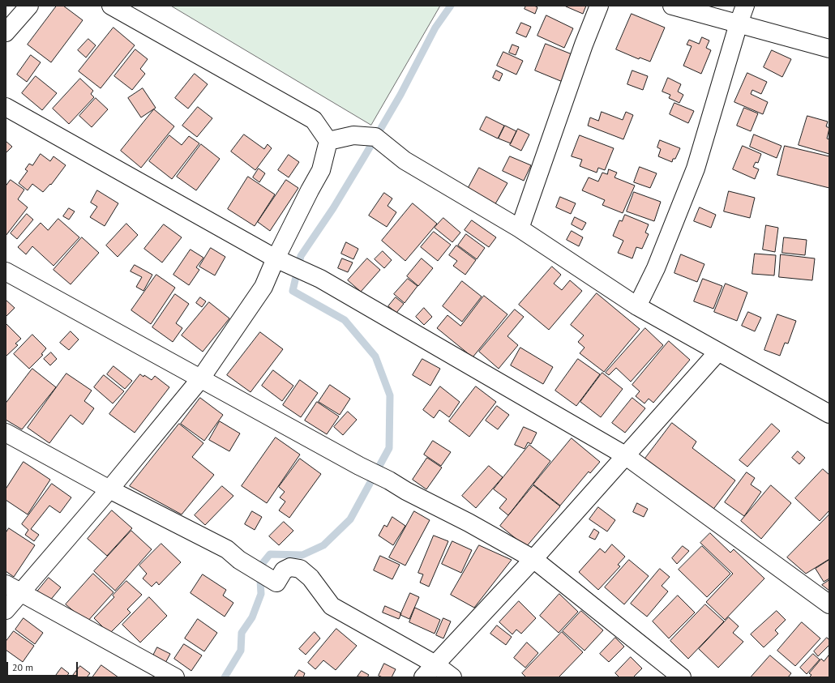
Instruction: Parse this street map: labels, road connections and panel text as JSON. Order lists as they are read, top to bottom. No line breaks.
{"scale_bar":"20 m"}
